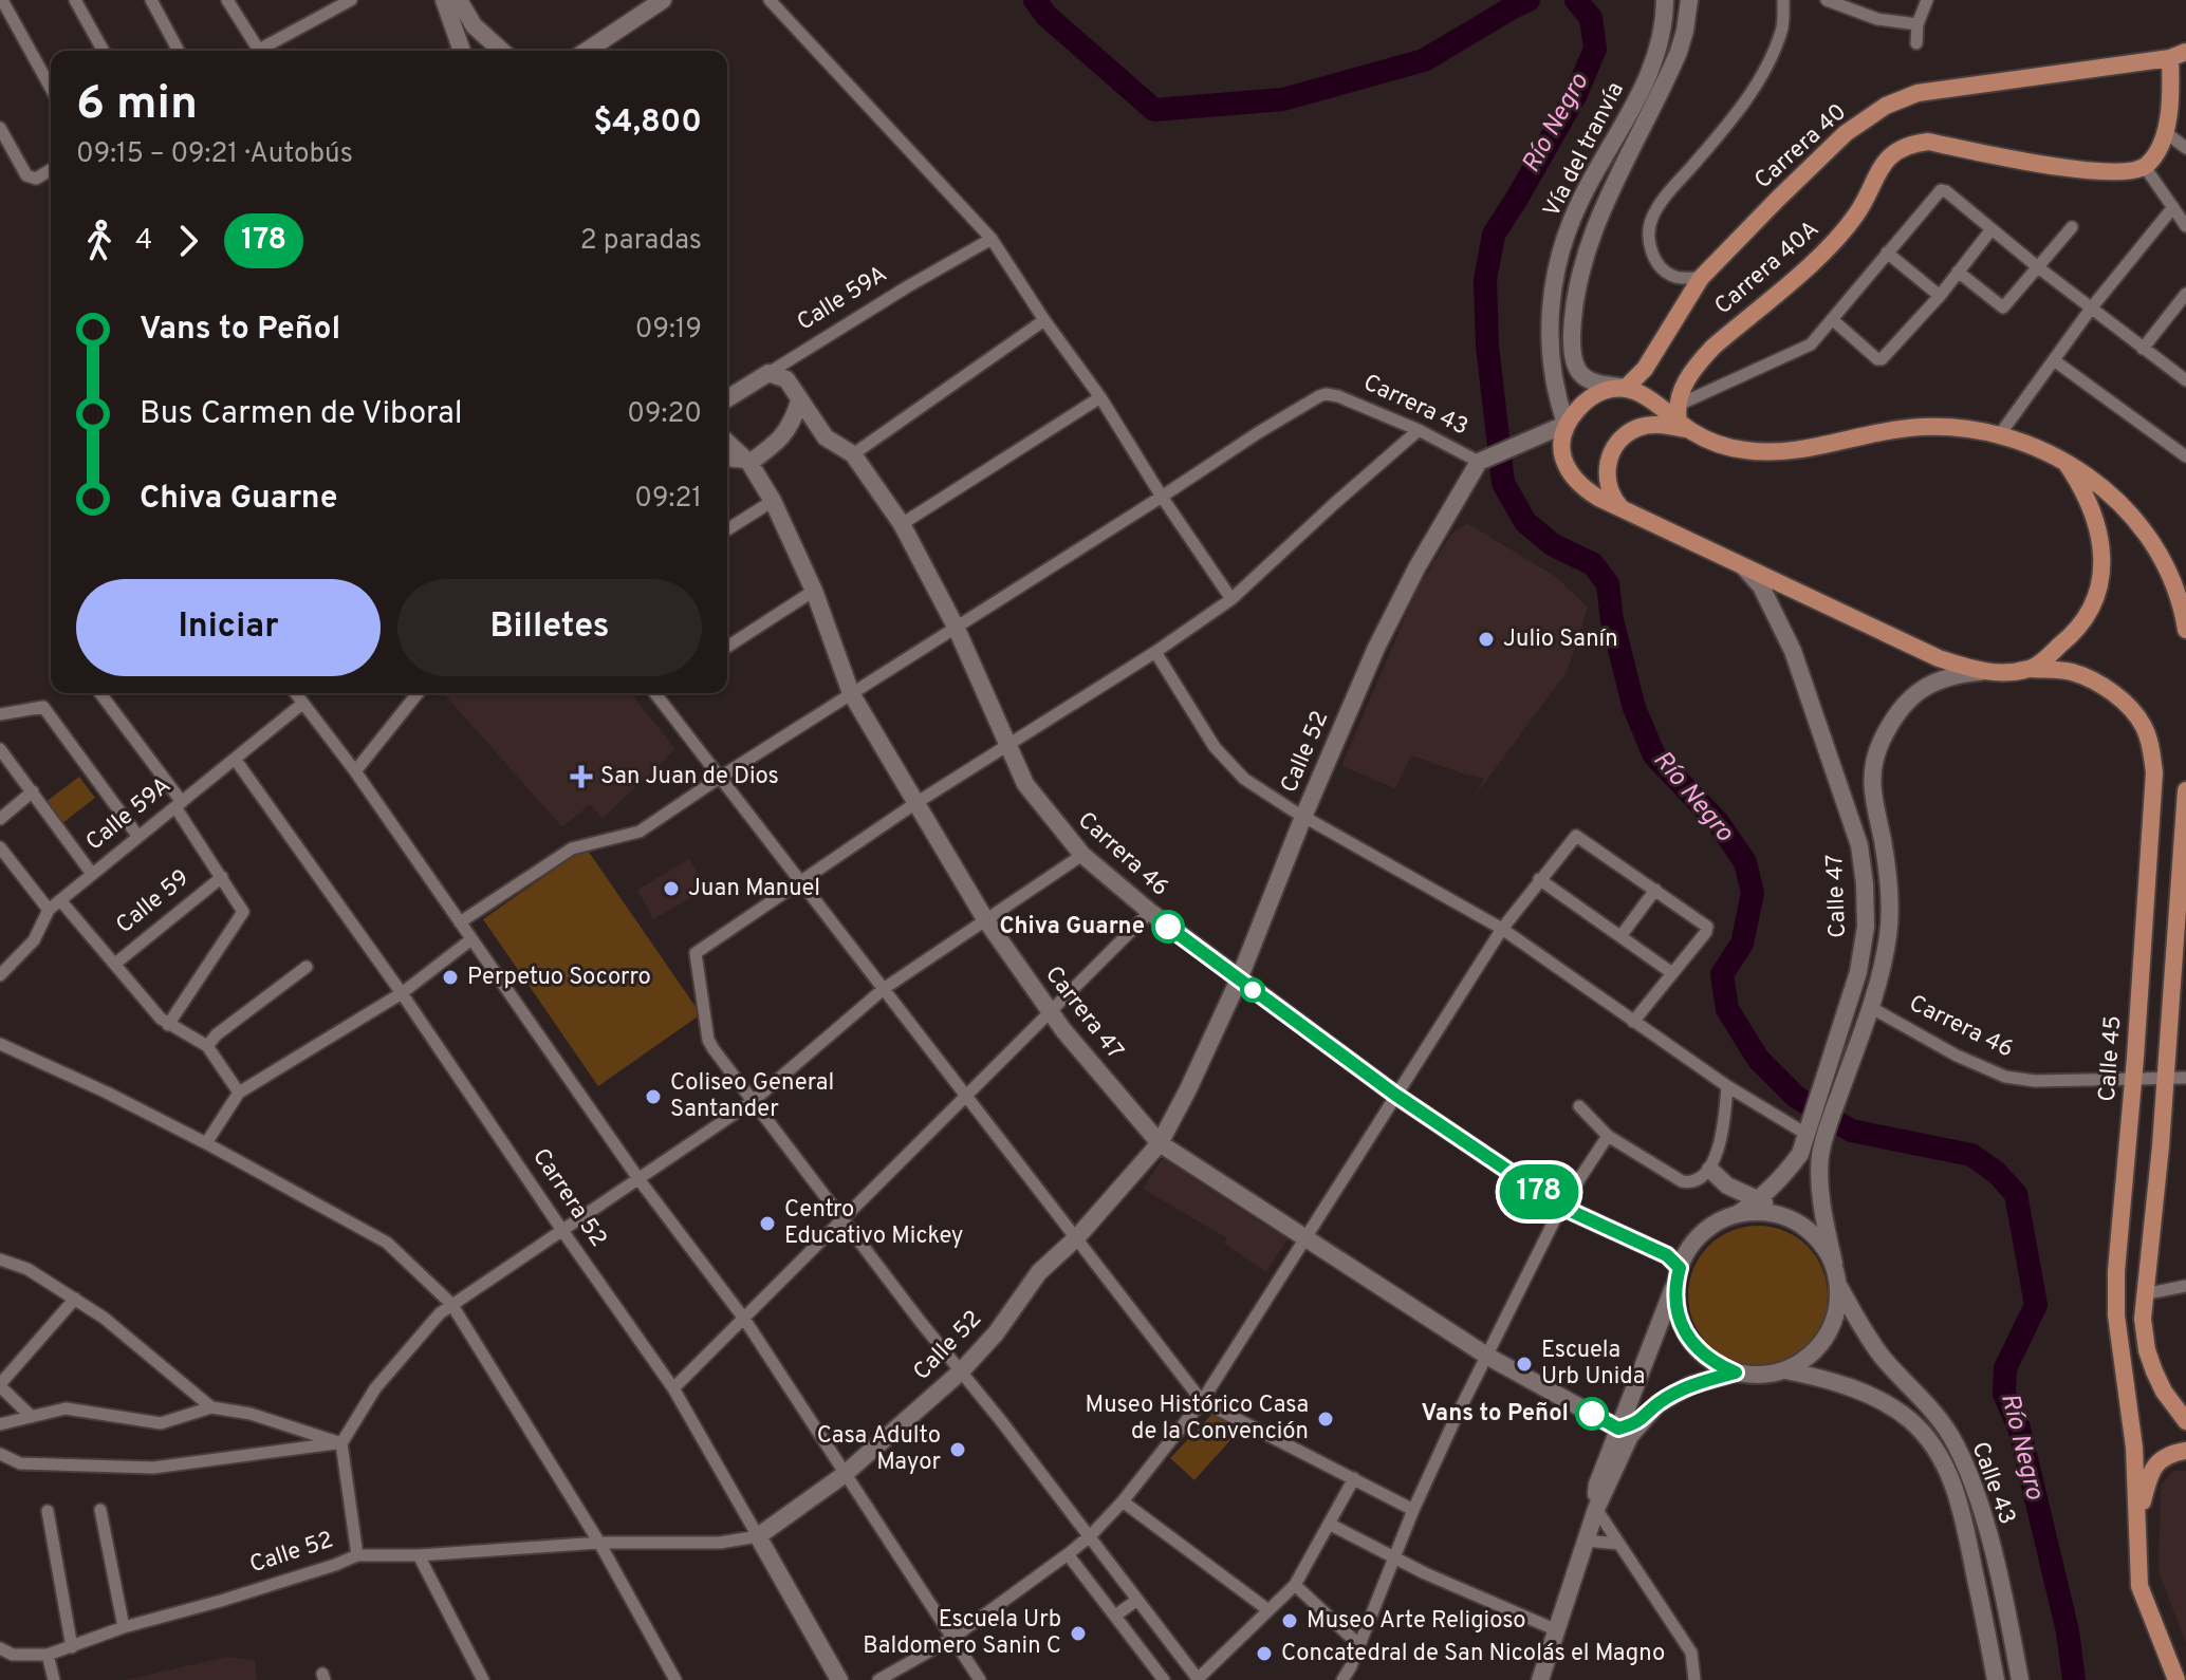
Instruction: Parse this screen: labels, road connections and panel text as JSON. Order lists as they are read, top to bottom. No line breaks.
{"streets":{"main road":["Carrera 40","Carrera 40A","Calle 45"],"street":["Vía del tranvía","Calle 59A","Carrera 43","Calle 52","Carrera 46","Calle 47","Calle 59","Carrera 47","Carrera 52","Calle 43"]},"crossings":[["Vía del tranvía","Carrera 43"],["Calle 59A","Carrera 46"],["Calle 59A","Carrera 52"],["Carrera 43","Calle 52"],["Calle 52","Carrera 46"],["Calle 52","Carrera 47"],["Calle 52","Carrera 52"],["Carrera 46","Calle 47"],["Carrera 46","Calle 45"],["Carrera 46","Calle 43"],["Calle 47","Calle 45"],["Calle 47","Calle 43"]],"water":["Río Negro"],"places":{"other":["Julio Sanín","Juan Manuel","Chiva Guarne","Perpetuo Socorro","Coliseo General Santander","Centro Educativo Mickey","Escuela Urb Unida","Vans to Peñol","Museo Histórico Casa de la Convención","Casa Adulto Mayor","Museo Arte Religioso","Escuela Urb Baldomero Sanin C","Concatedral de San Nicolás el Magno"],"health":["San Juan de Dios"]},"lines":["bus line 178"],"page":{"on_map":"178","heading":["6 min","09:15 – 09:21 · Autobús","$4,800"],"legs":["4","178","2 paradas"],"list":[{"name":"Vans to Peñol","value":"09:19"},{"name":"Bus Carmen de Viboral","value":"09:20"},{"name":"Chiva Guarne","value":"09:21"}],"buttons":["Iniciar","Billetes"]}}
